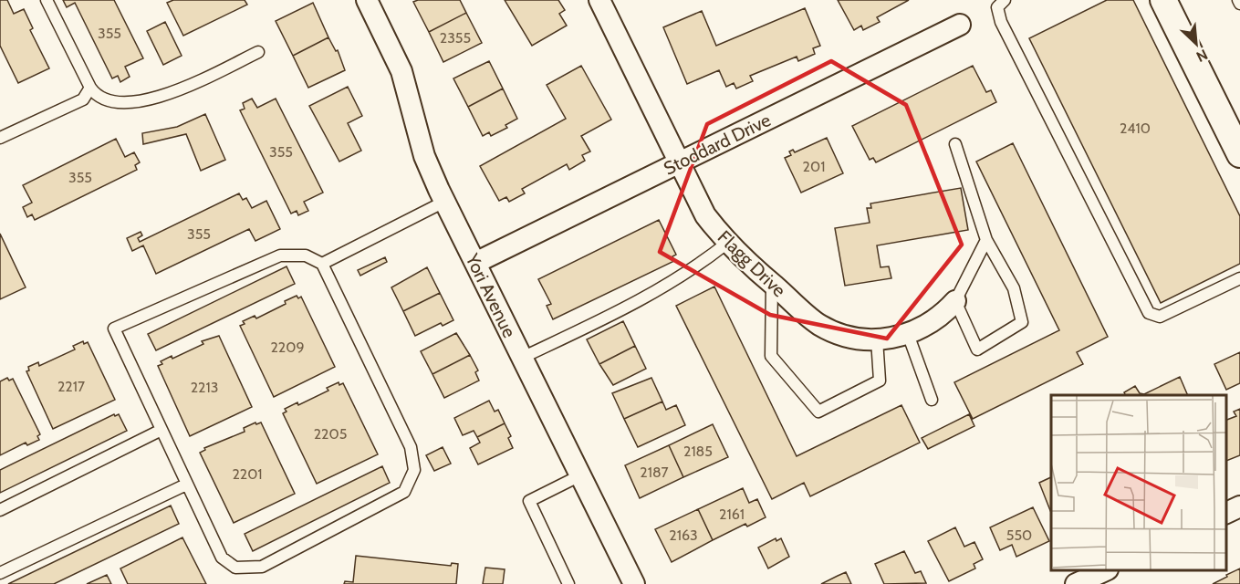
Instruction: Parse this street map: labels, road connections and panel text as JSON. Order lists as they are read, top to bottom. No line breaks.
{"streets":{"street":["Stoddard Drive","Flagg Drive","Yori Avenue"]},"crossings":[["Stoddard Drive","Flagg Drive"],["Stoddard Drive","Yori Avenue"]],"house_numbers":["355","2355","2410","355","201","355","355","2209","2217","2213","2205","2185","2187","2201","2161","2163","550"],"north":"bottom right"}
